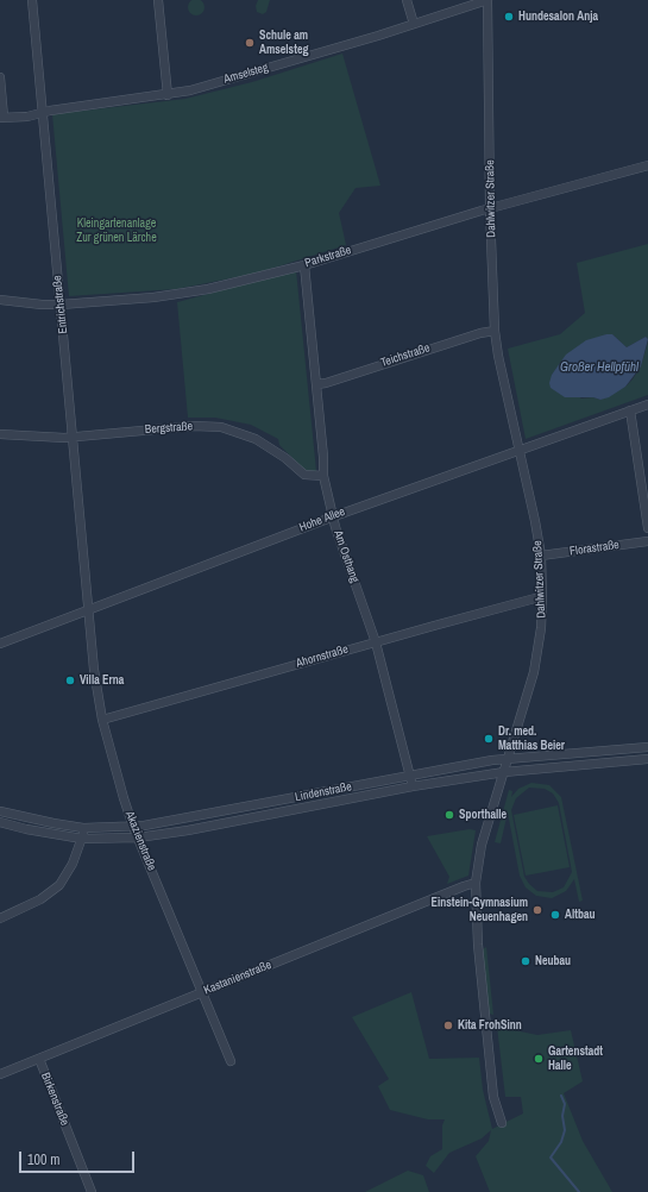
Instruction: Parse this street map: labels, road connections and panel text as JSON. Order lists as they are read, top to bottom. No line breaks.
{"streets":{"street":["Amselsteg","Dahlwitzer Straße","Parkstraße","Entrichstraße","Teichstraße","Bergstraße","Hohe Allee","Florastraße","Am Osthang","Ahornstraße","Lindenstraße","Akazienstraße","Kastanienstraße","Birkenstraße"]},"crossings":[["Amselsteg","Dahlwitzer Straße"],["Amselsteg","Entrichstraße"],["Dahlwitzer Straße","Parkstraße"],["Dahlwitzer Straße","Teichstraße"],["Dahlwitzer Straße","Hohe Allee"],["Dahlwitzer Straße","Florastraße"],["Dahlwitzer Straße","Ahornstraße"],["Dahlwitzer Straße","Lindenstraße"],["Dahlwitzer Straße","Kastanienstraße"],["Parkstraße","Entrichstraße"],["Parkstraße","Am Osthang"],["Entrichstraße","Bergstraße"],["Entrichstraße","Hohe Allee"],["Entrichstraße","Akazienstraße"],["Teichstraße","Am Osthang"],["Bergstraße","Am Osthang"],["Hohe Allee","Am Osthang"],["Hohe Allee","Akazienstraße"],["Am Osthang","Ahornstraße"],["Am Osthang","Lindenstraße"],["Ahornstraße","Akazienstraße"],["Lindenstraße","Akazienstraße"],["Akazienstraße","Kastanienstraße"],["Kastanienstraße","Birkenstraße"]],"water":["Großer Hellpfühl"],"parks":["Kleingartenanlage Zur grünen Lärche"],"places":["Hundesalon Anja","Schule am Amselsteg","Villa Erna","Dr. med. Matthias Beier","Sporthalle","Einstein-Gymnasium Neuenhagen","Altbau","Neubau","Kita FrohSinn","Gartenstadt Halle"],"scale_bar":"100 m"}
